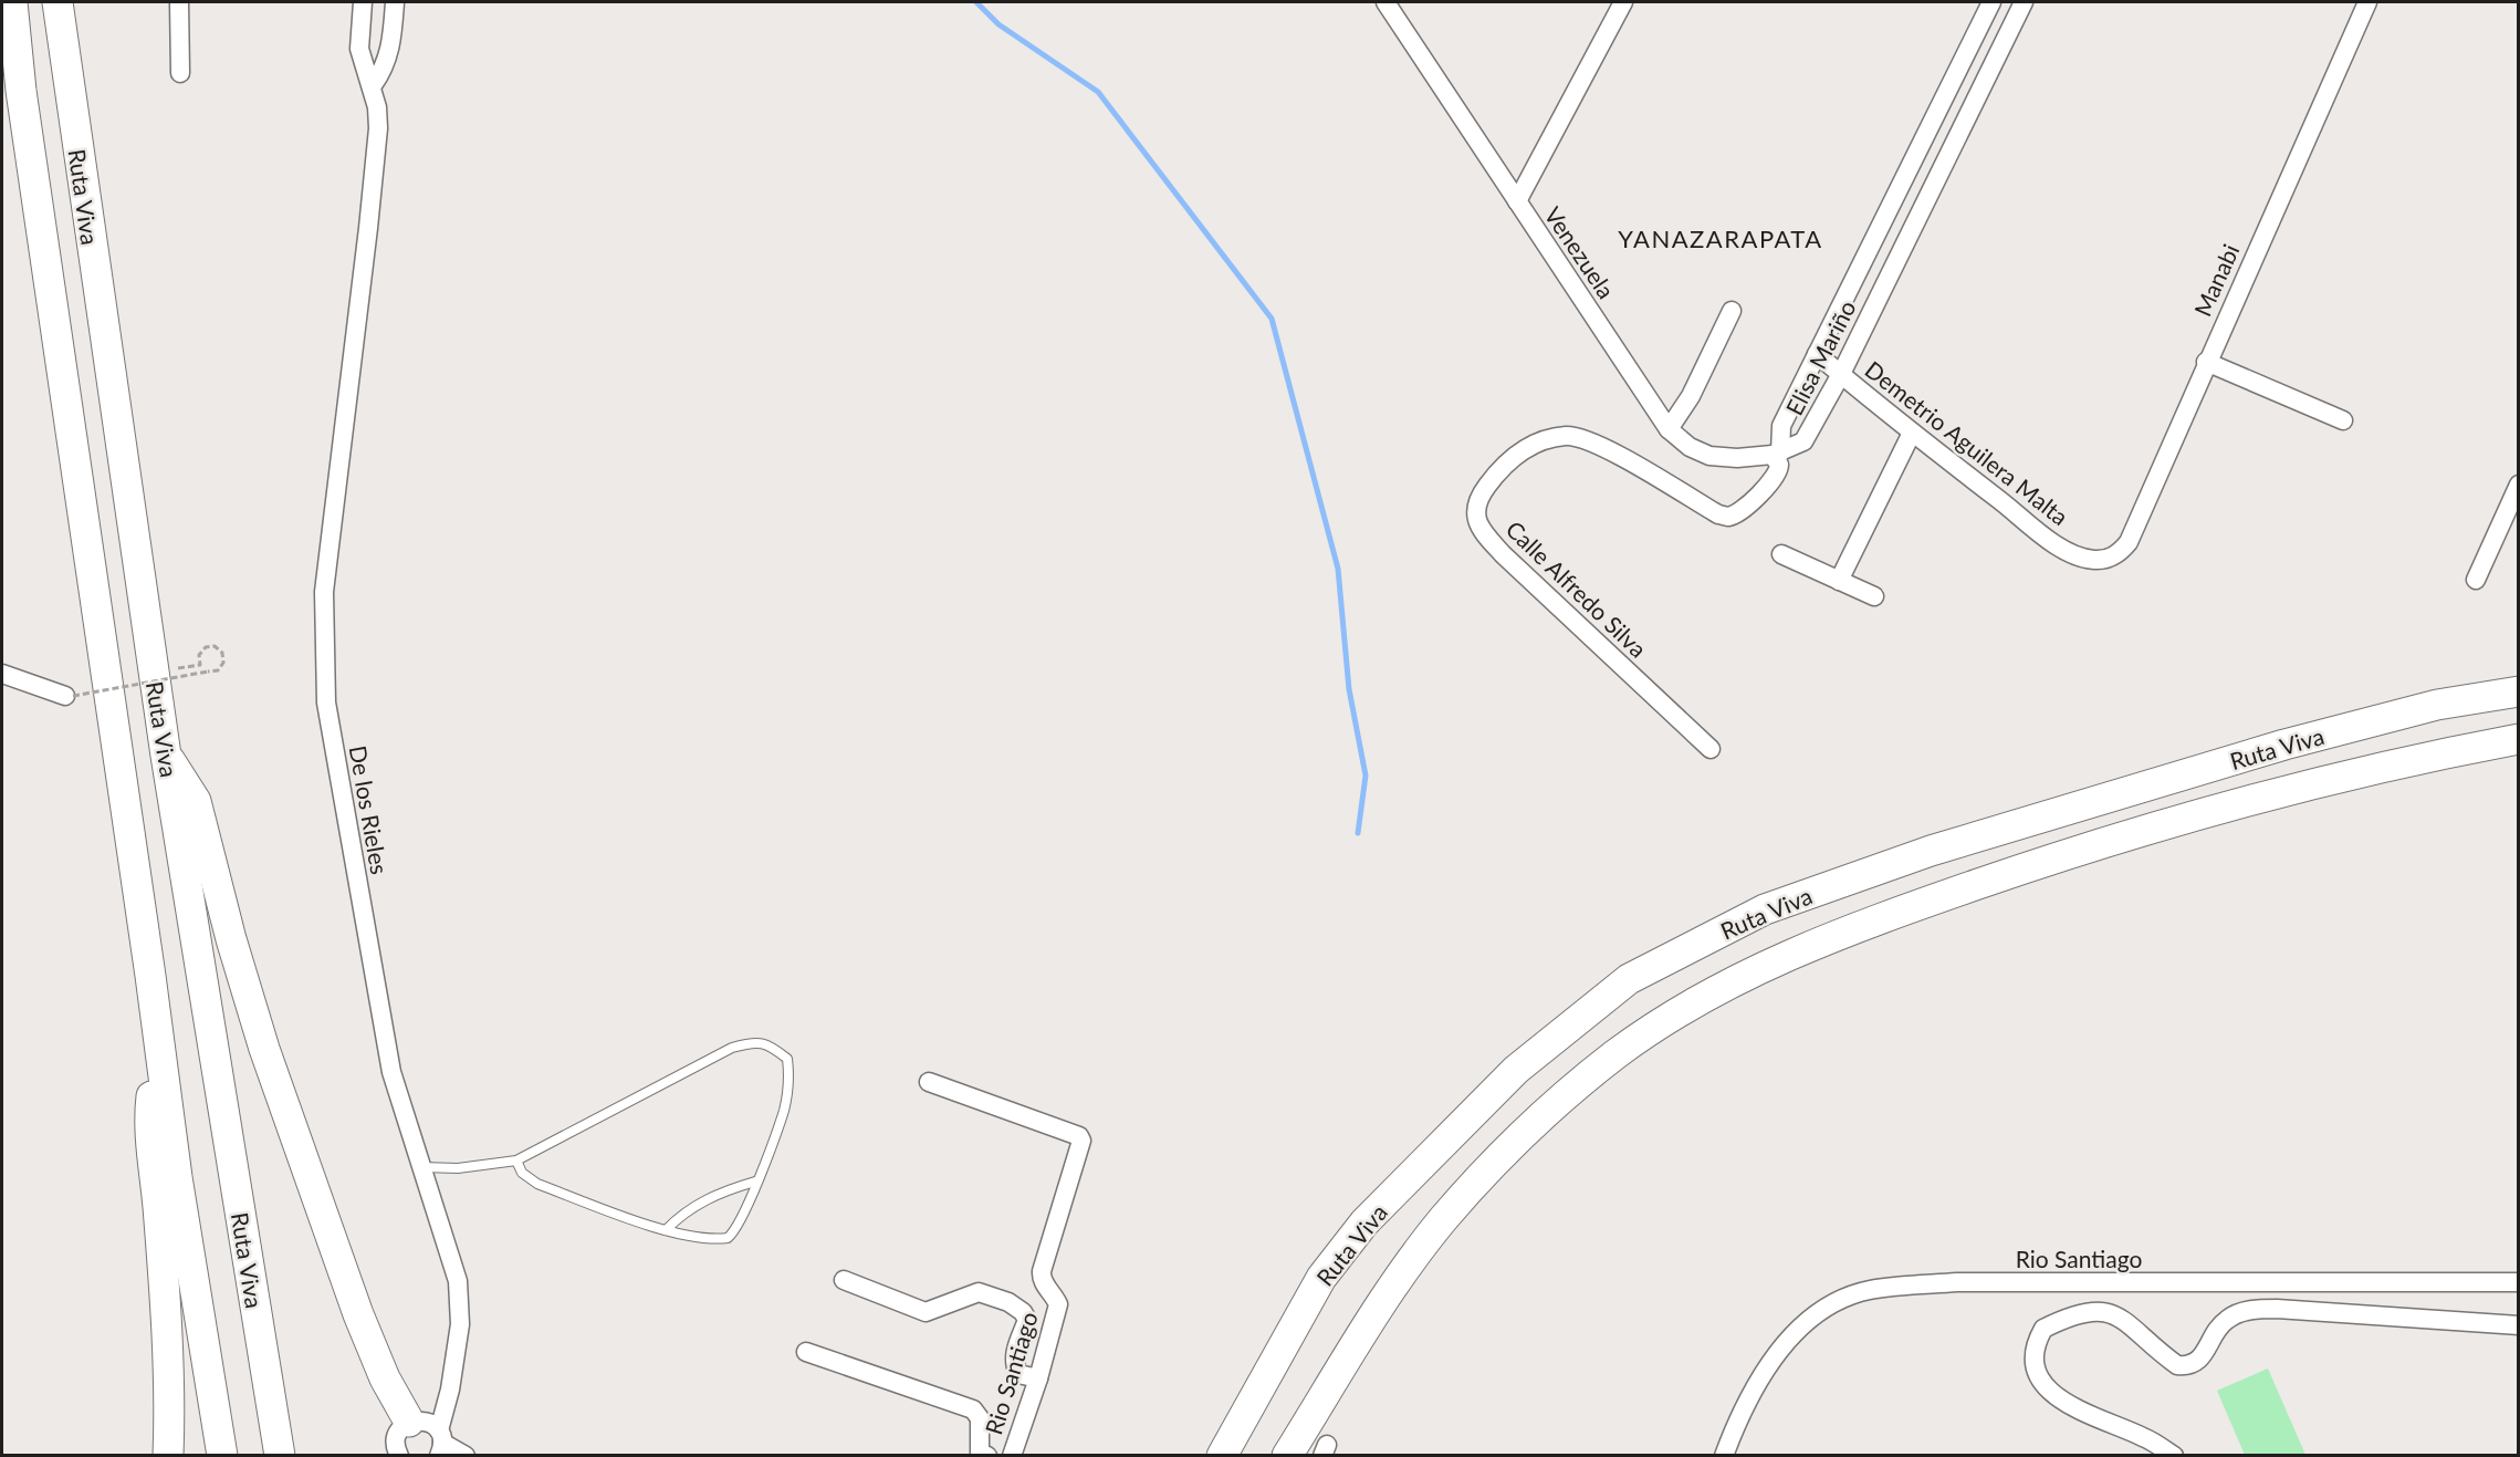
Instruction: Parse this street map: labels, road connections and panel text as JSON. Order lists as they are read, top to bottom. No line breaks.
{"streets":{"highway":["Ruta Viva"],"street":["Venezuela","Manabi","Elisa Mariño","Demetrio Aguilera Malta","Calle Alfredo Silva","De los Rieles","Rio Santiago"]},"crossings":[["Venezuela","Elisa Mariño"],["Venezuela","Calle Alfredo Silva"],["Manabi","Demetrio Aguilera Malta"],["Elisa Mariño","Demetrio Aguilera Malta"],["Elisa Mariño","Calle Alfredo Silva"]],"districts":["YANAZARAPATA"]}
